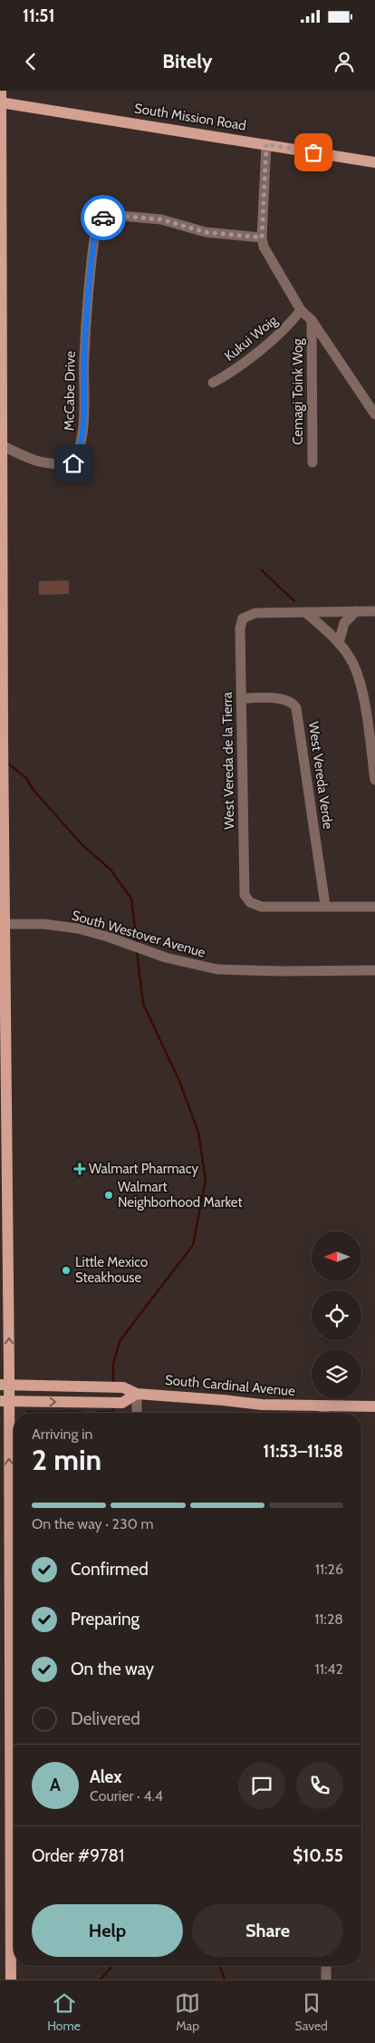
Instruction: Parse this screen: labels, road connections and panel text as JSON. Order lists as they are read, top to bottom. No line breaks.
{"streets":{"main road":["South Mission Road","South Cardinal Avenue"],"street":["Kukui Woig","McCabe Drive","Cemagi Toink Wog","West Vereda de la Tierra","West Vereda Verde","South Westover Avenue"]},"crossings":[["West Vereda de la Tierra","West Vereda Verde"]],"places":{"health":["Walmart Pharmacy"],"other":["Walmart Neighborhood Market","Little Mexico Steakhouse"]},"north":"left","page":{"status":"11:51","header":"Bitely","heading":["2 min","Arriving in","11:53–11:58"],"panel":["Alex","Courier · 4.4","Order #9781","$10.55"],"bar":"On the way · 230 m","list":[["Confirmed","11:26"],["Preparing","11:28"],["On the way","11:42"],"Delivered"],"round":"A","buttons":["Help","Share"],"tabs":["Home","Map","Saved"]}}
